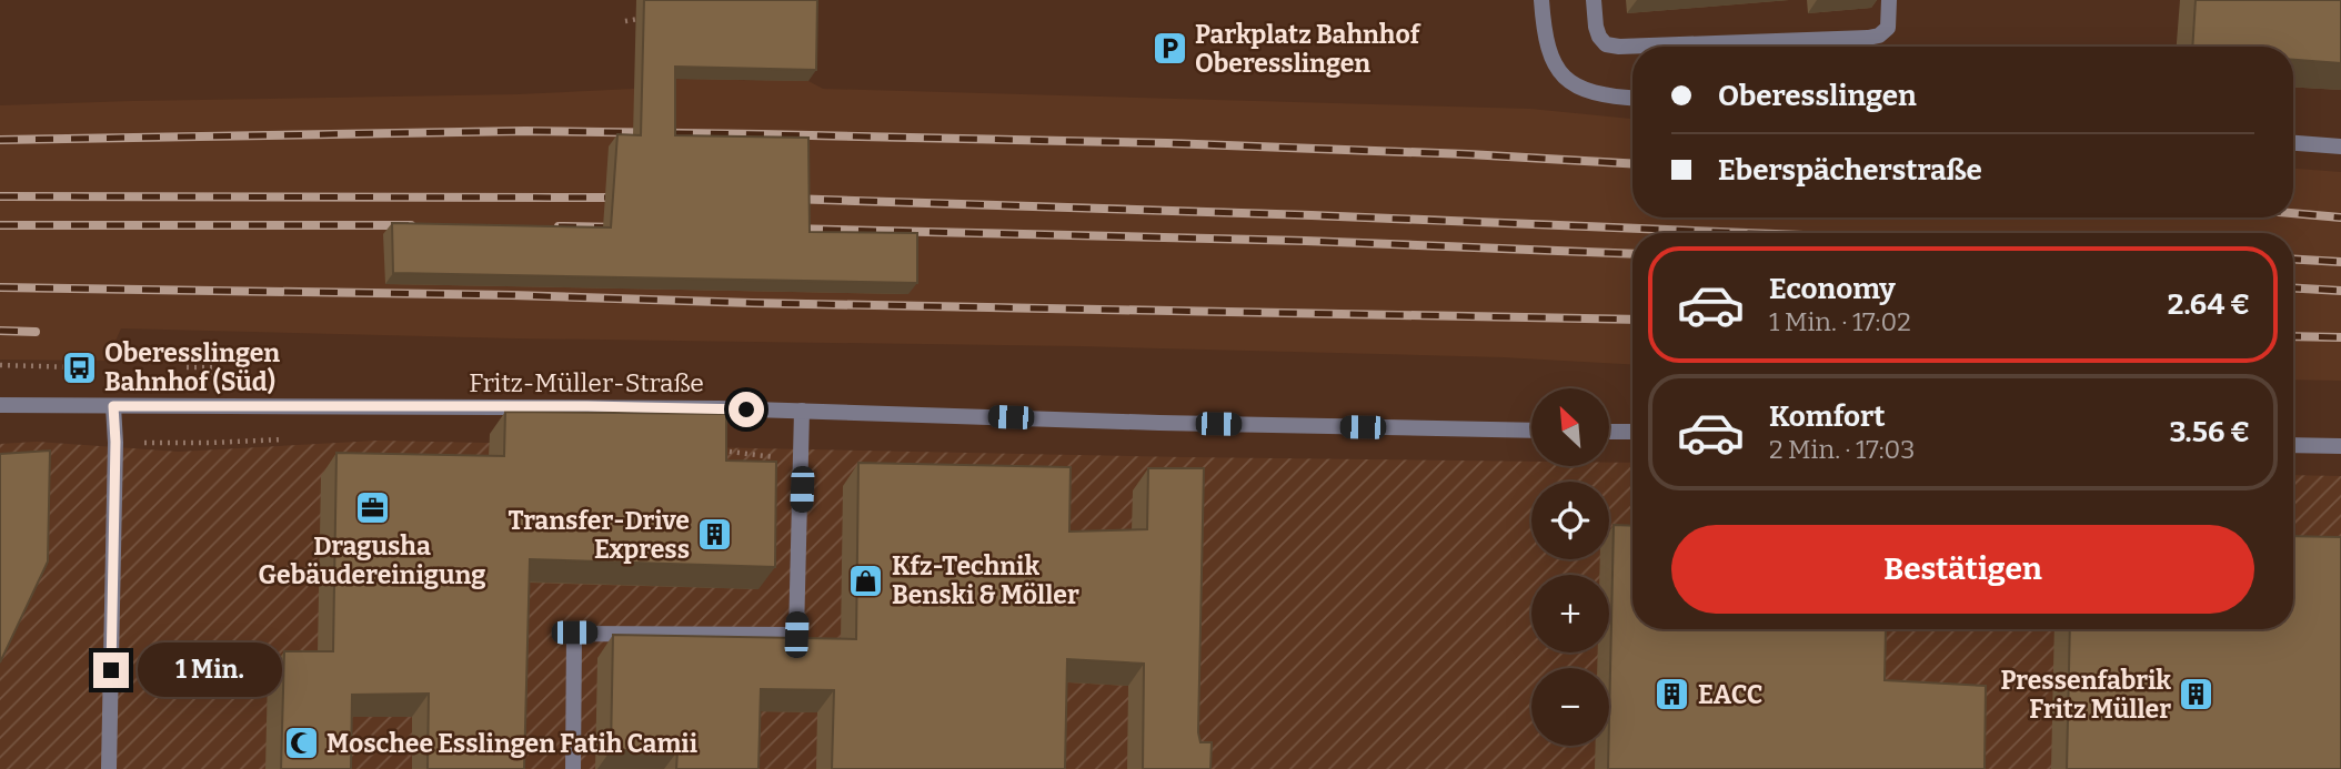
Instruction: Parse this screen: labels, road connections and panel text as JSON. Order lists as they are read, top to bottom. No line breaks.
{"streets":{"street":["Fritz-Müller-Straße"]},"places":{"parking":["Parkplatz Bahnhof Oberesslingen"],"bus stop":["Oberesslingen Bahnhof (Süd)"],"office":["Dragusha Gebäudereinigung"],"building":["Transfer-Drive Express","EACC","Pressenfabrik Fritz Müller"],"shop":["Kfz-Technik Benski & Möller"],"mosque":["Moschee Esslingen Fatih Camii"]},"north":"top left","page":{"banner":["Oberesslingen","Eberspächerstraße"],"list":[{"name":"Economy","note":"1 Min. · 17:02","value":"2.64 €"},{"name":"Komfort","note":"2 Min. · 17:03","value":"3.56 €"}],"map_buttons":["+","−"],"buttons":"Bestätigen","bubble":"1 Min."}}
